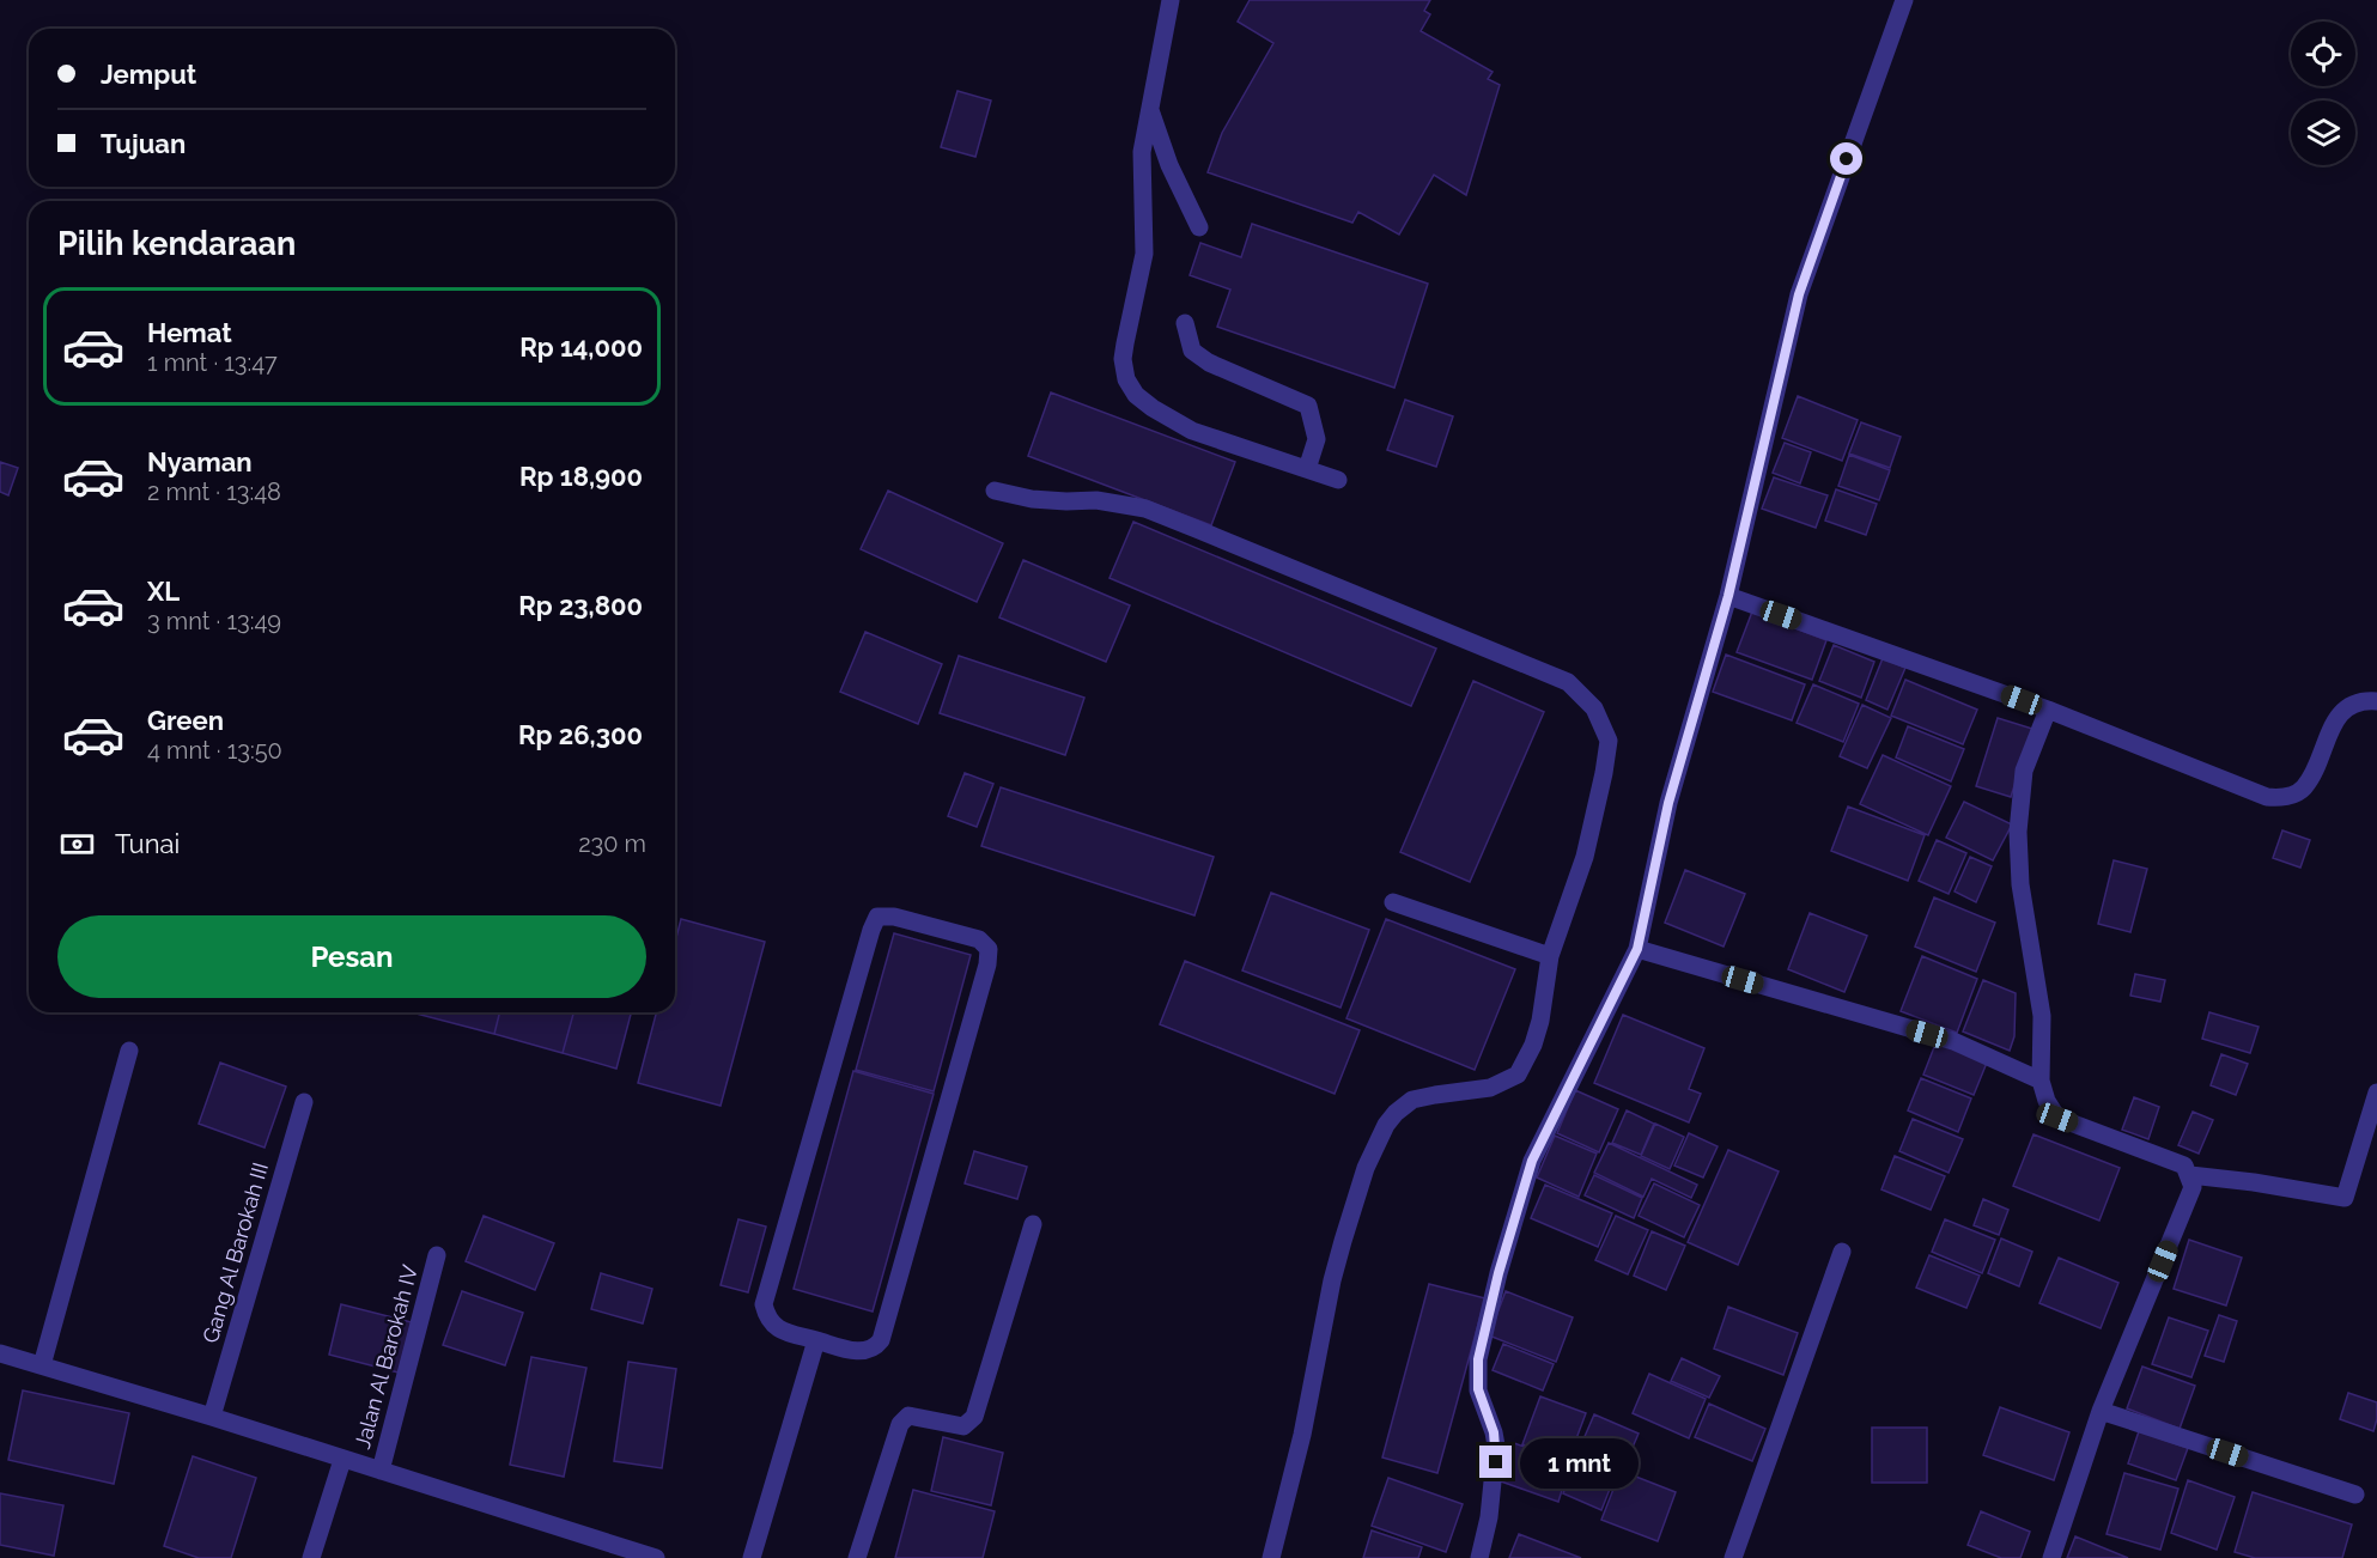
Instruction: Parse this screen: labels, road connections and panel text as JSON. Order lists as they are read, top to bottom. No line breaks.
{"streets":{"street":["Gang Al Barokah III","Jalan Al Barokah IV"]},"page":{"banner":["Jemput","Tujuan"],"heading":"Pilih kendaraan","list":[{"name":"Hemat","note":"1 mnt · 13:47","value":"Rp 14,000"},{"name":"Nyaman","note":"2 mnt · 13:48","value":"Rp 18,900"},{"name":"XL","note":"3 mnt · 13:49","value":"Rp 23,800"},{"name":"Green","note":"4 mnt · 13:50","value":"Rp 26,300"}],"pay":["Tunai","230 m"],"buttons":"Pesan","bubble":"1 mnt"}}
